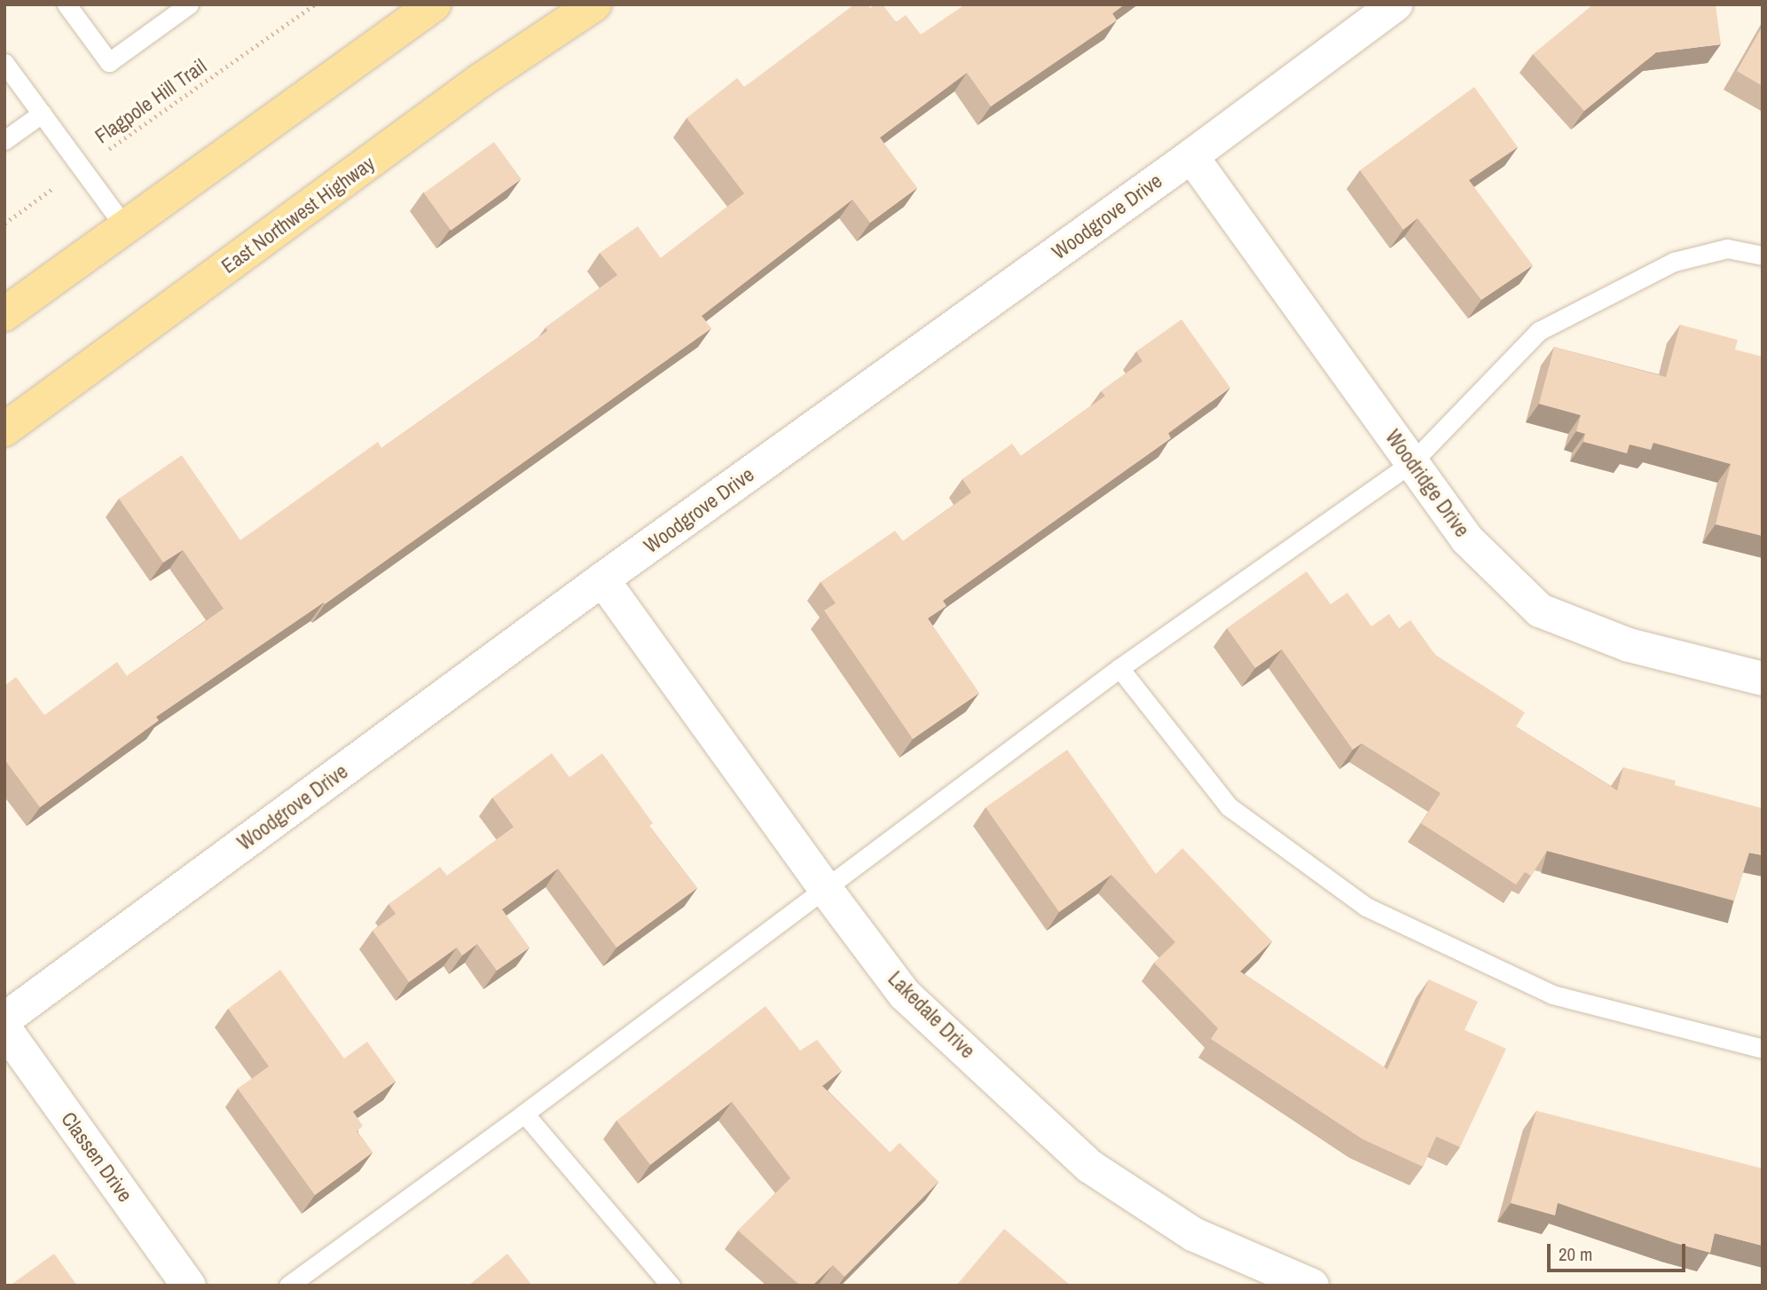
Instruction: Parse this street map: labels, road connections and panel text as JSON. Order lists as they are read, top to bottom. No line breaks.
{"streets":{"main road":["East Northwest Highway"],"street":["Woodgrove Drive","Woodridge Drive","Lakedale Drive","Classen Drive"],"path":["Flagpole Hill Trail"]},"crossings":[["Woodgrove Drive","Woodridge Drive"],["Woodgrove Drive","Lakedale Drive"]],"scale_bar":"20 m"}
